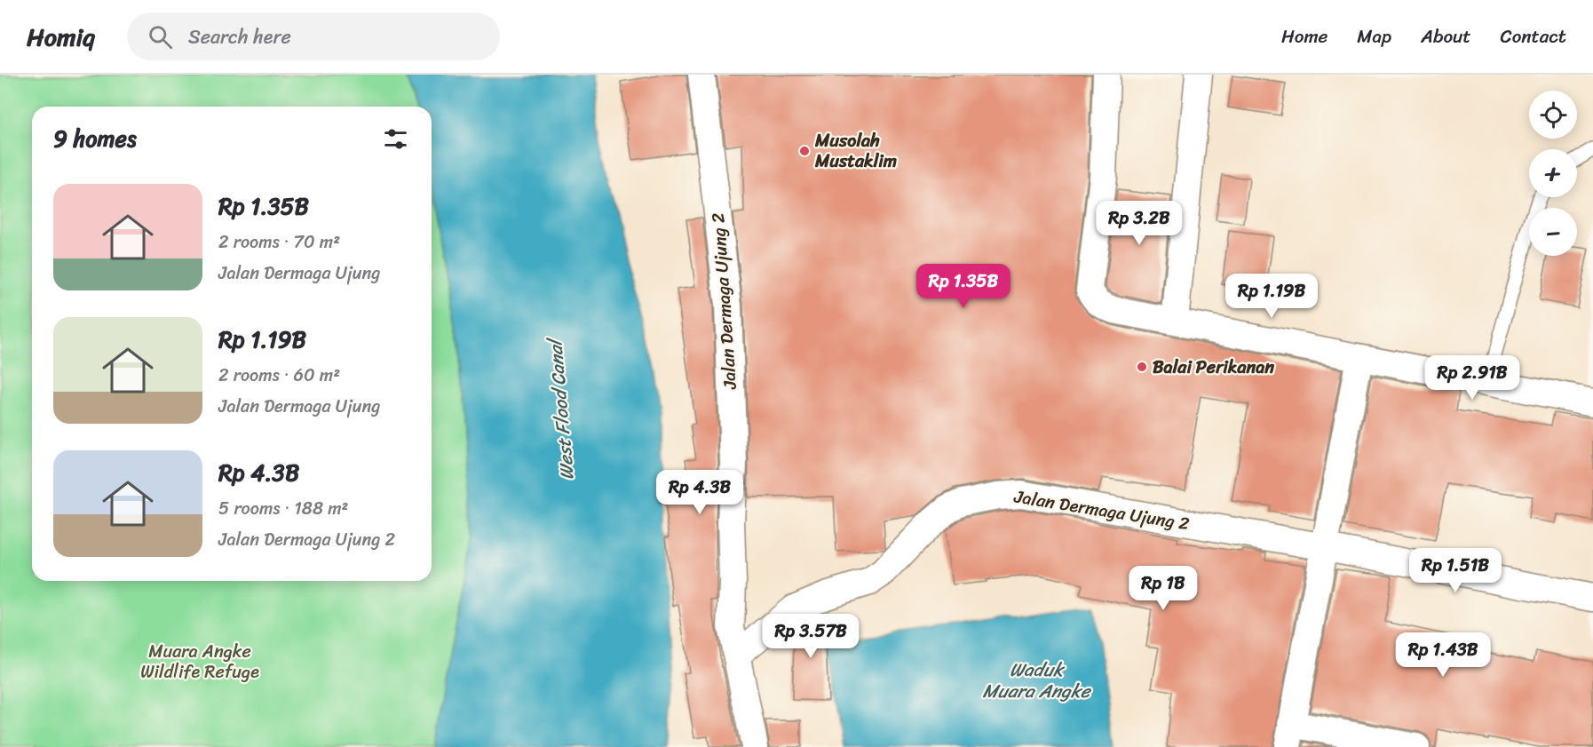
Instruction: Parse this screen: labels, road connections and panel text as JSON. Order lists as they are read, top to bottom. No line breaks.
{"streets":{"street":["Jalan Dermaga Ujung 2"]},"water":["West Flood Canal","Waduk Muara Angke"],"parks":["Muara Angke Wildlife Refuge"],"places":["Musolah Mustaklim","Balai Perikanan"],"page":{"header":"Homiq","search":"Search here","nav":["Home","Map","About","Contact"],"map_buttons":["+","−"],"heading":"9 homes","list":[{"name":"Rp 1.35B","note":"2 rooms · 70 m² · Jalan Dermaga Ujung"},{"name":"Rp 1.19B","note":"2 rooms · 60 m² · Jalan Dermaga Ujung"},{"name":"Rp 4.3B","note":"5 rooms · 188 m² · Jalan Dermaga Ujung 2"}],"price":["Rp 3.2B","Rp 1.35B","Rp 1.19B","Rp 2.91B","Rp 4.3B","Rp 1.51B","Rp 1B","Rp 3.57B","Rp 1.43B"]}}
